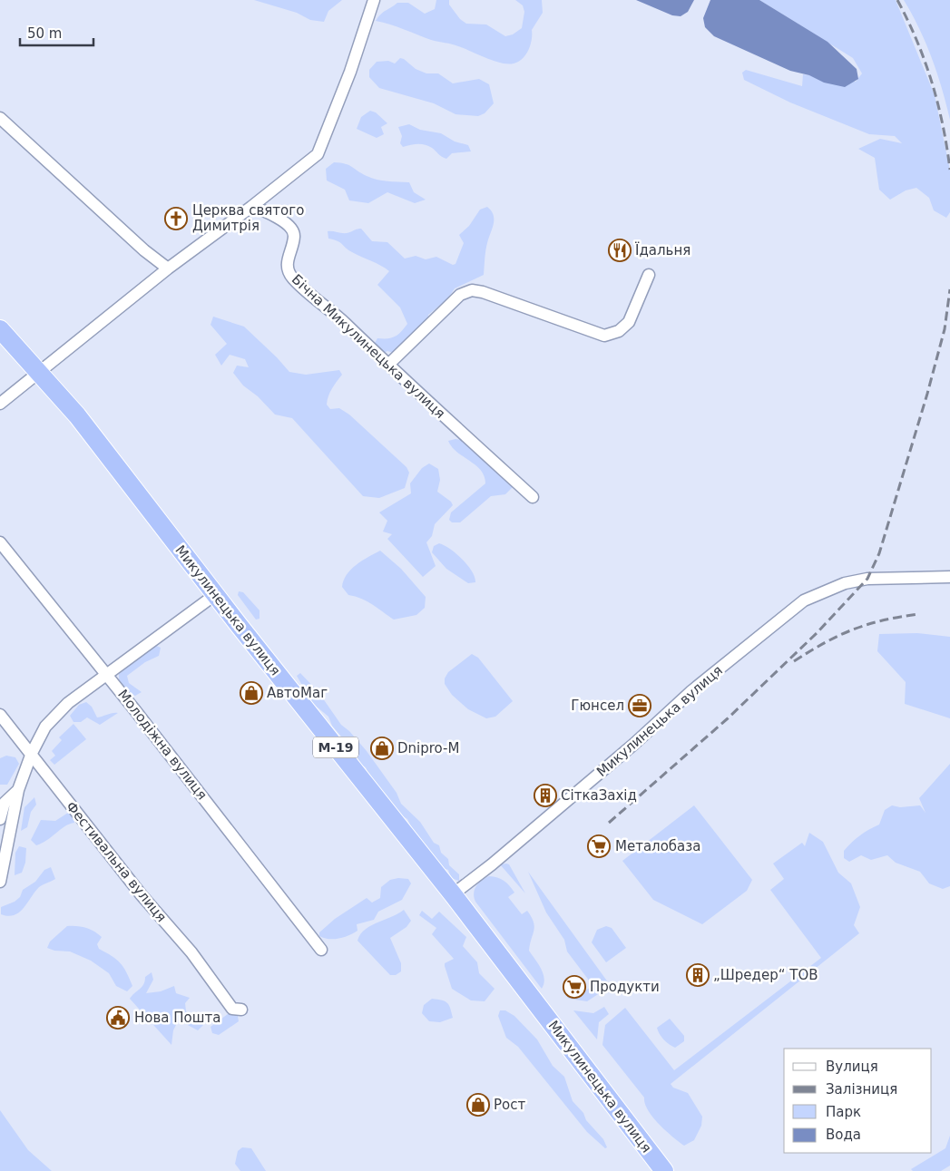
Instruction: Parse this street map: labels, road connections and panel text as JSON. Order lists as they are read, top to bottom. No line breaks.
{"streets":{"highway":["Микулинецька вулиця","М-19"],"street":["Бічна Микулинецька вулиця","Молодіжна вулиця","Фестивальна вулиця"]},"places":{"church":["Церква святого Димитрія"],"restaurant":["Їдальня"],"shop":["АвтоМаг","Dnipro-M","Рост"],"office":["Гюнсел"],"building":["СіткаЗахід","„Шредер“ ТОВ"],"supermarket":["Металобаза","Продукти"],"public building":["Нова Пошта"]},"legend":["Вулиця","Залізниця","Парк","Вода"],"scale_bar":"50 m"}
